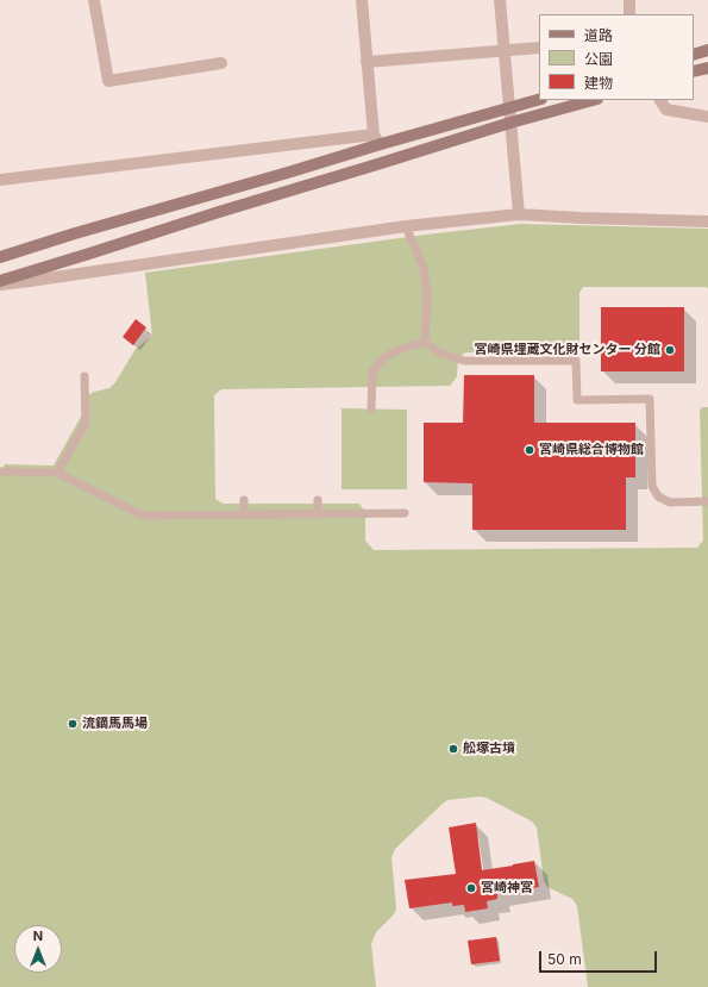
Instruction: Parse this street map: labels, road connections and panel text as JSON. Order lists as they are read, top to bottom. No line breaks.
{"places":["宮崎県埋蔵文化財センター 分館","宮崎県総合博物館","流鏑馬馬場","舩塚古墳","宮崎神宮"],"legend":["道路","公園","建物"],"scale_bar":"50 m","north":"top"}
